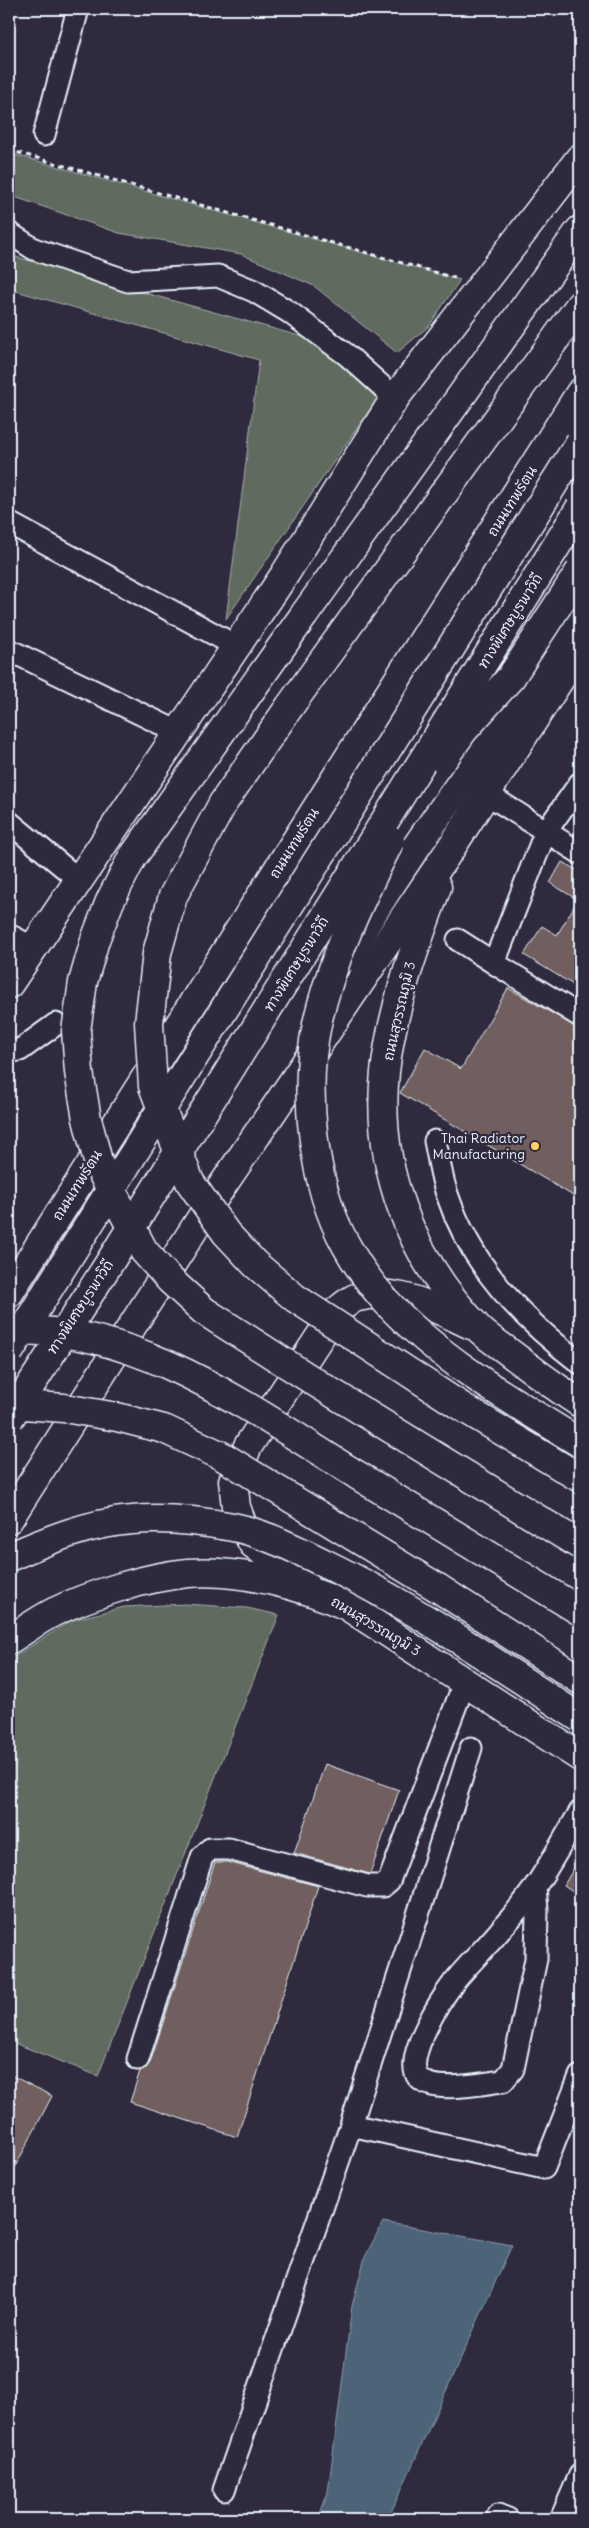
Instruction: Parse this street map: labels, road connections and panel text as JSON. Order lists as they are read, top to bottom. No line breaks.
{"streets":{"main road":["ถนนเทพรัตน","ทางพิเศษบูรพาวิถี","ถนนสุวรรณภูมิ 3"]},"places":["Thai Radiator Manufacturing"]}
